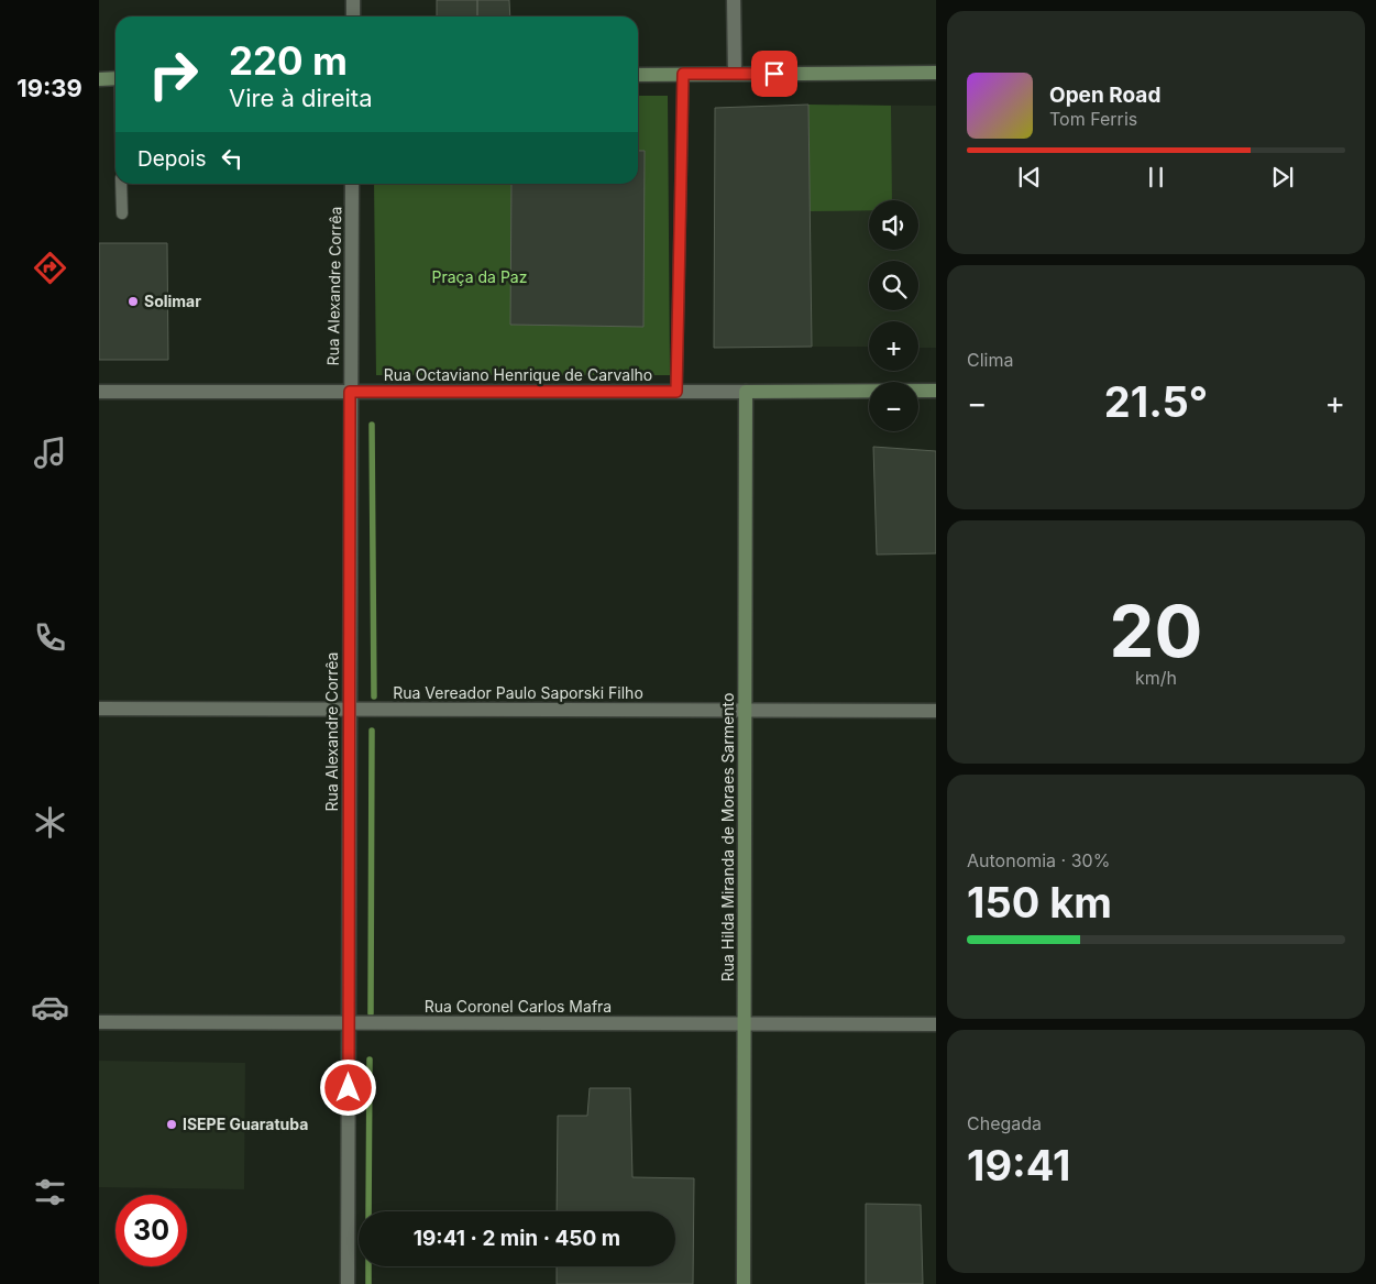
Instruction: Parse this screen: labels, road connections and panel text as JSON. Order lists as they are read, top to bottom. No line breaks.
{"streets":{"street":["Rua Alexandre Corrêa","Rua Octaviano Henrique de Carvalho","Rua Vereador Paulo Saporski Filho","Rua Hilda Miranda de Moraes Sarmento","Rua Coronel Carlos Mafra"]},"crossings":[["Rua Alexandre Corrêa","Rua Octaviano Henrique de Carvalho"],["Rua Alexandre Corrêa","Rua Vereador Paulo Saporski Filho"],["Rua Alexandre Corrêa","Rua Coronel Carlos Mafra"],["Rua Octaviano Henrique de Carvalho","Rua Hilda Miranda de Moraes Sarmento"],["Rua Vereador Paulo Saporski Filho","Rua Hilda Miranda de Moraes Sarmento"],["Rua Hilda Miranda de Moraes Sarmento","Rua Coronel Carlos Mafra"]],"parks":["Praça da Paz"],"places":["Solimar","ISEPE Guaratuba"],"page":{"tabs":"19:39","turn":["220 m","Vire à direita"],"song":["Open Road","Tom Ferris"],"then":"Depois","map_buttons":["+","−"],"tile":["Clima",["20","km/h"],["Autonomia · 30%","150 km"],["Chegada","19:41"]],"heat":["−","21.5°","+"],"limit":"30","trip":"19:41 · 2 min · 450 m"}}
